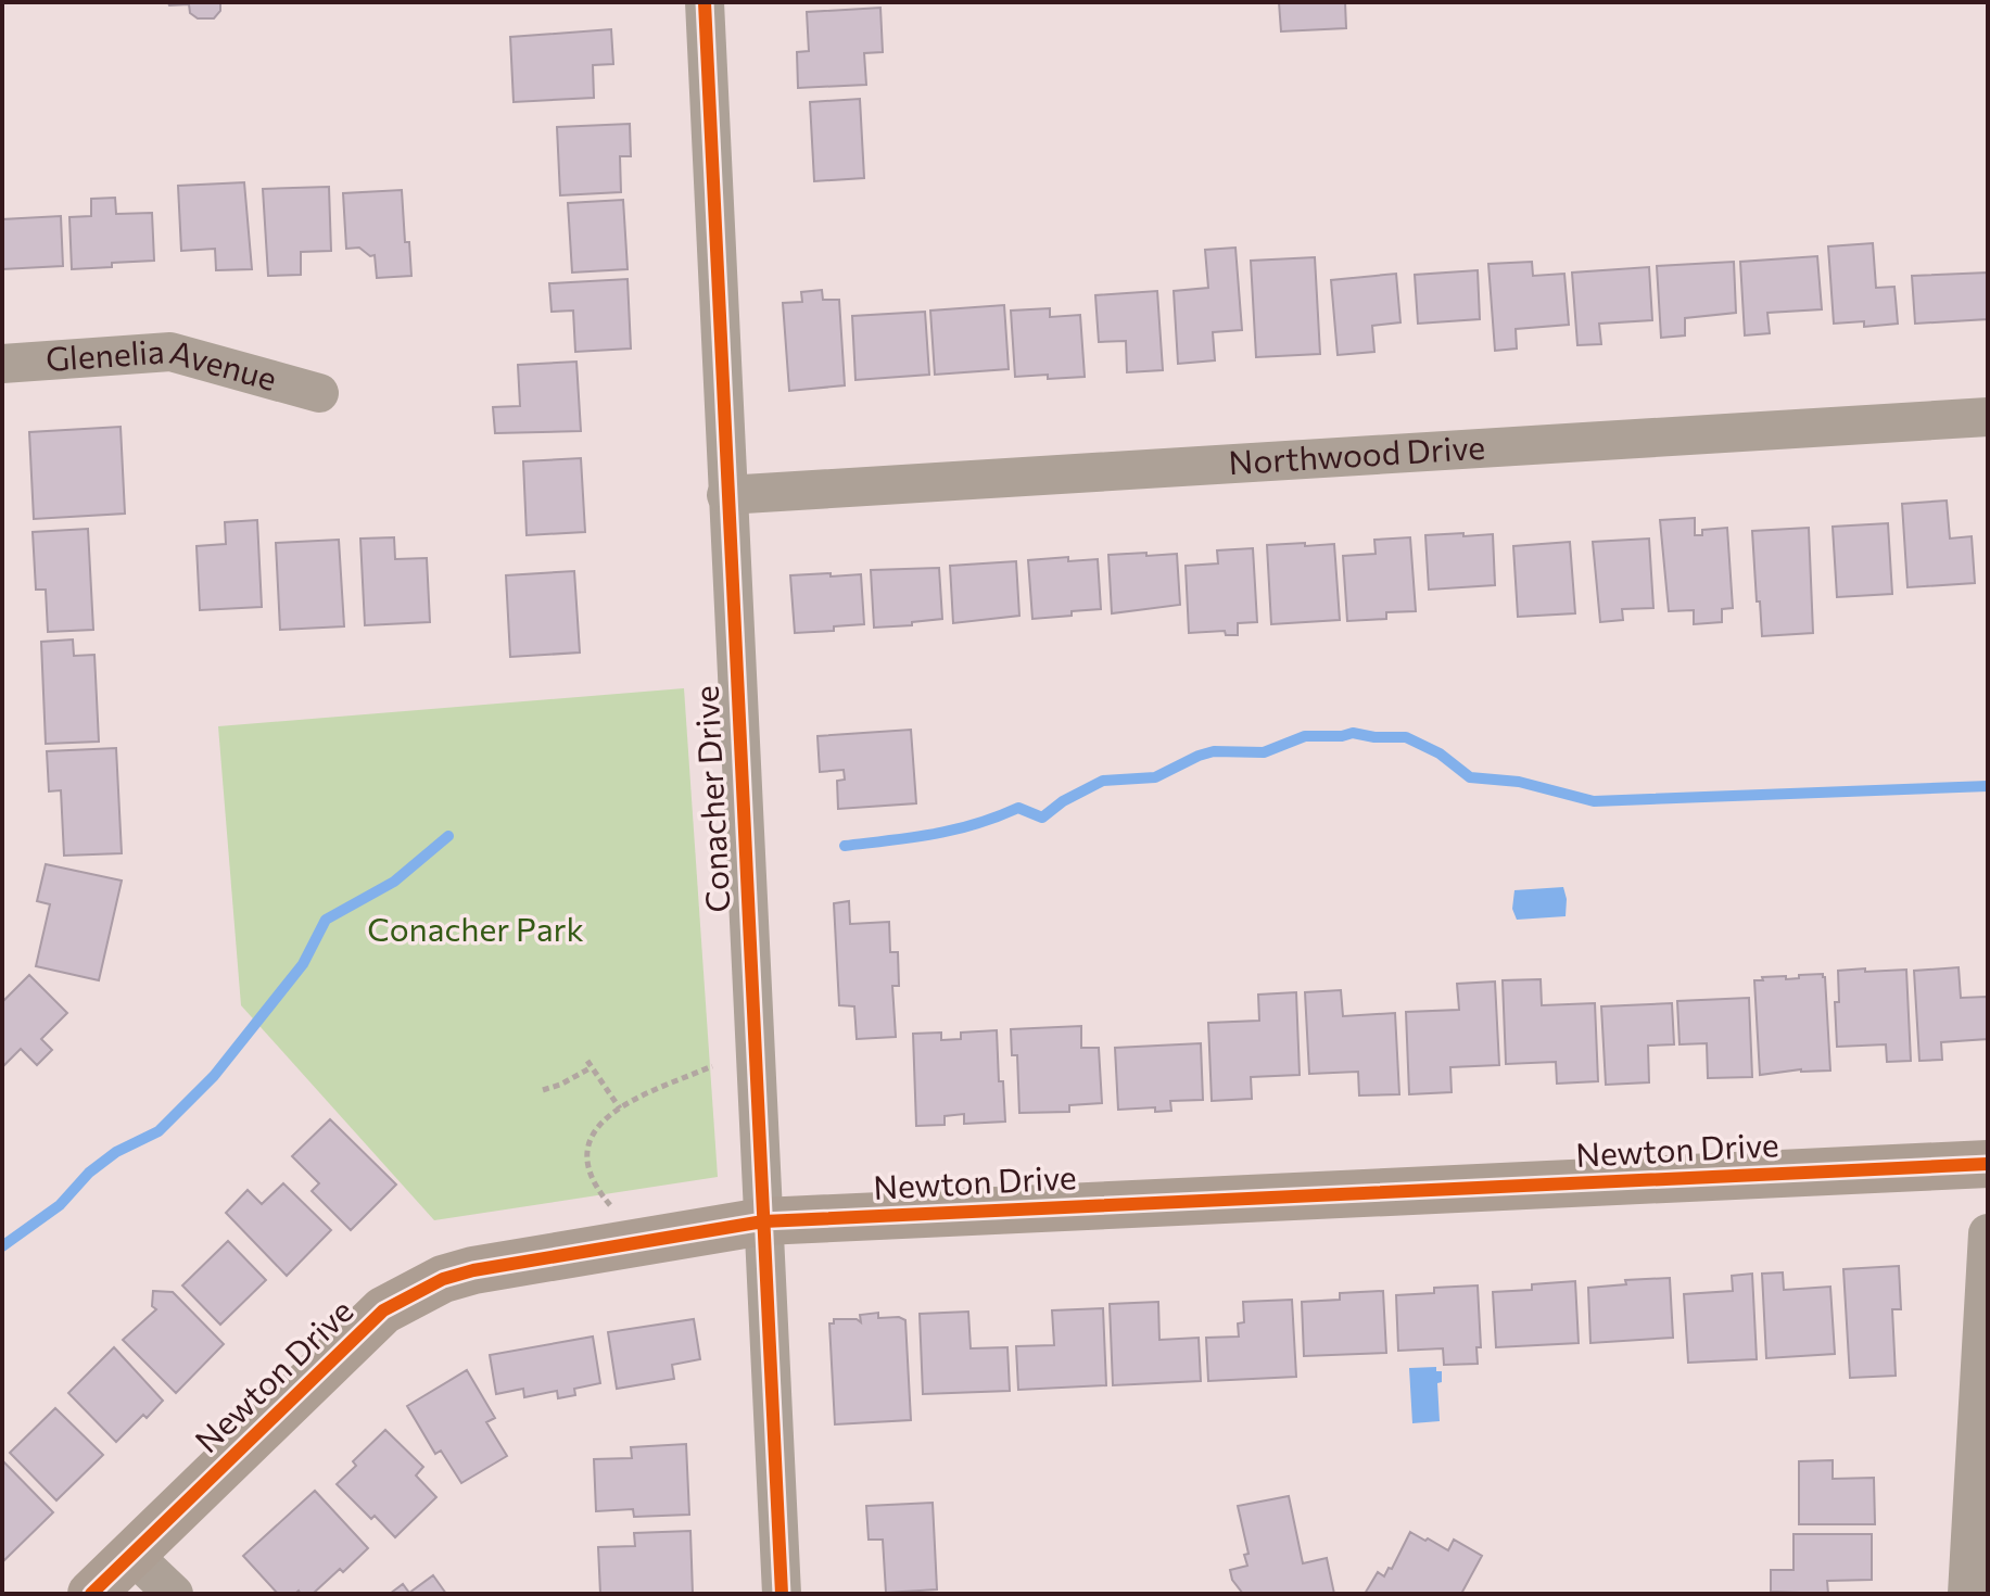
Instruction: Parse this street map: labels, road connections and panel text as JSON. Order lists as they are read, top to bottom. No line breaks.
{"streets":{"street":["Glenelia Avenue","Northwood Drive","Conacher Drive","Newton Drive"]},"crossings":[["Northwood Drive","Conacher Drive"],["Conacher Drive","Newton Drive"]],"parks":["Conacher Park"]}
